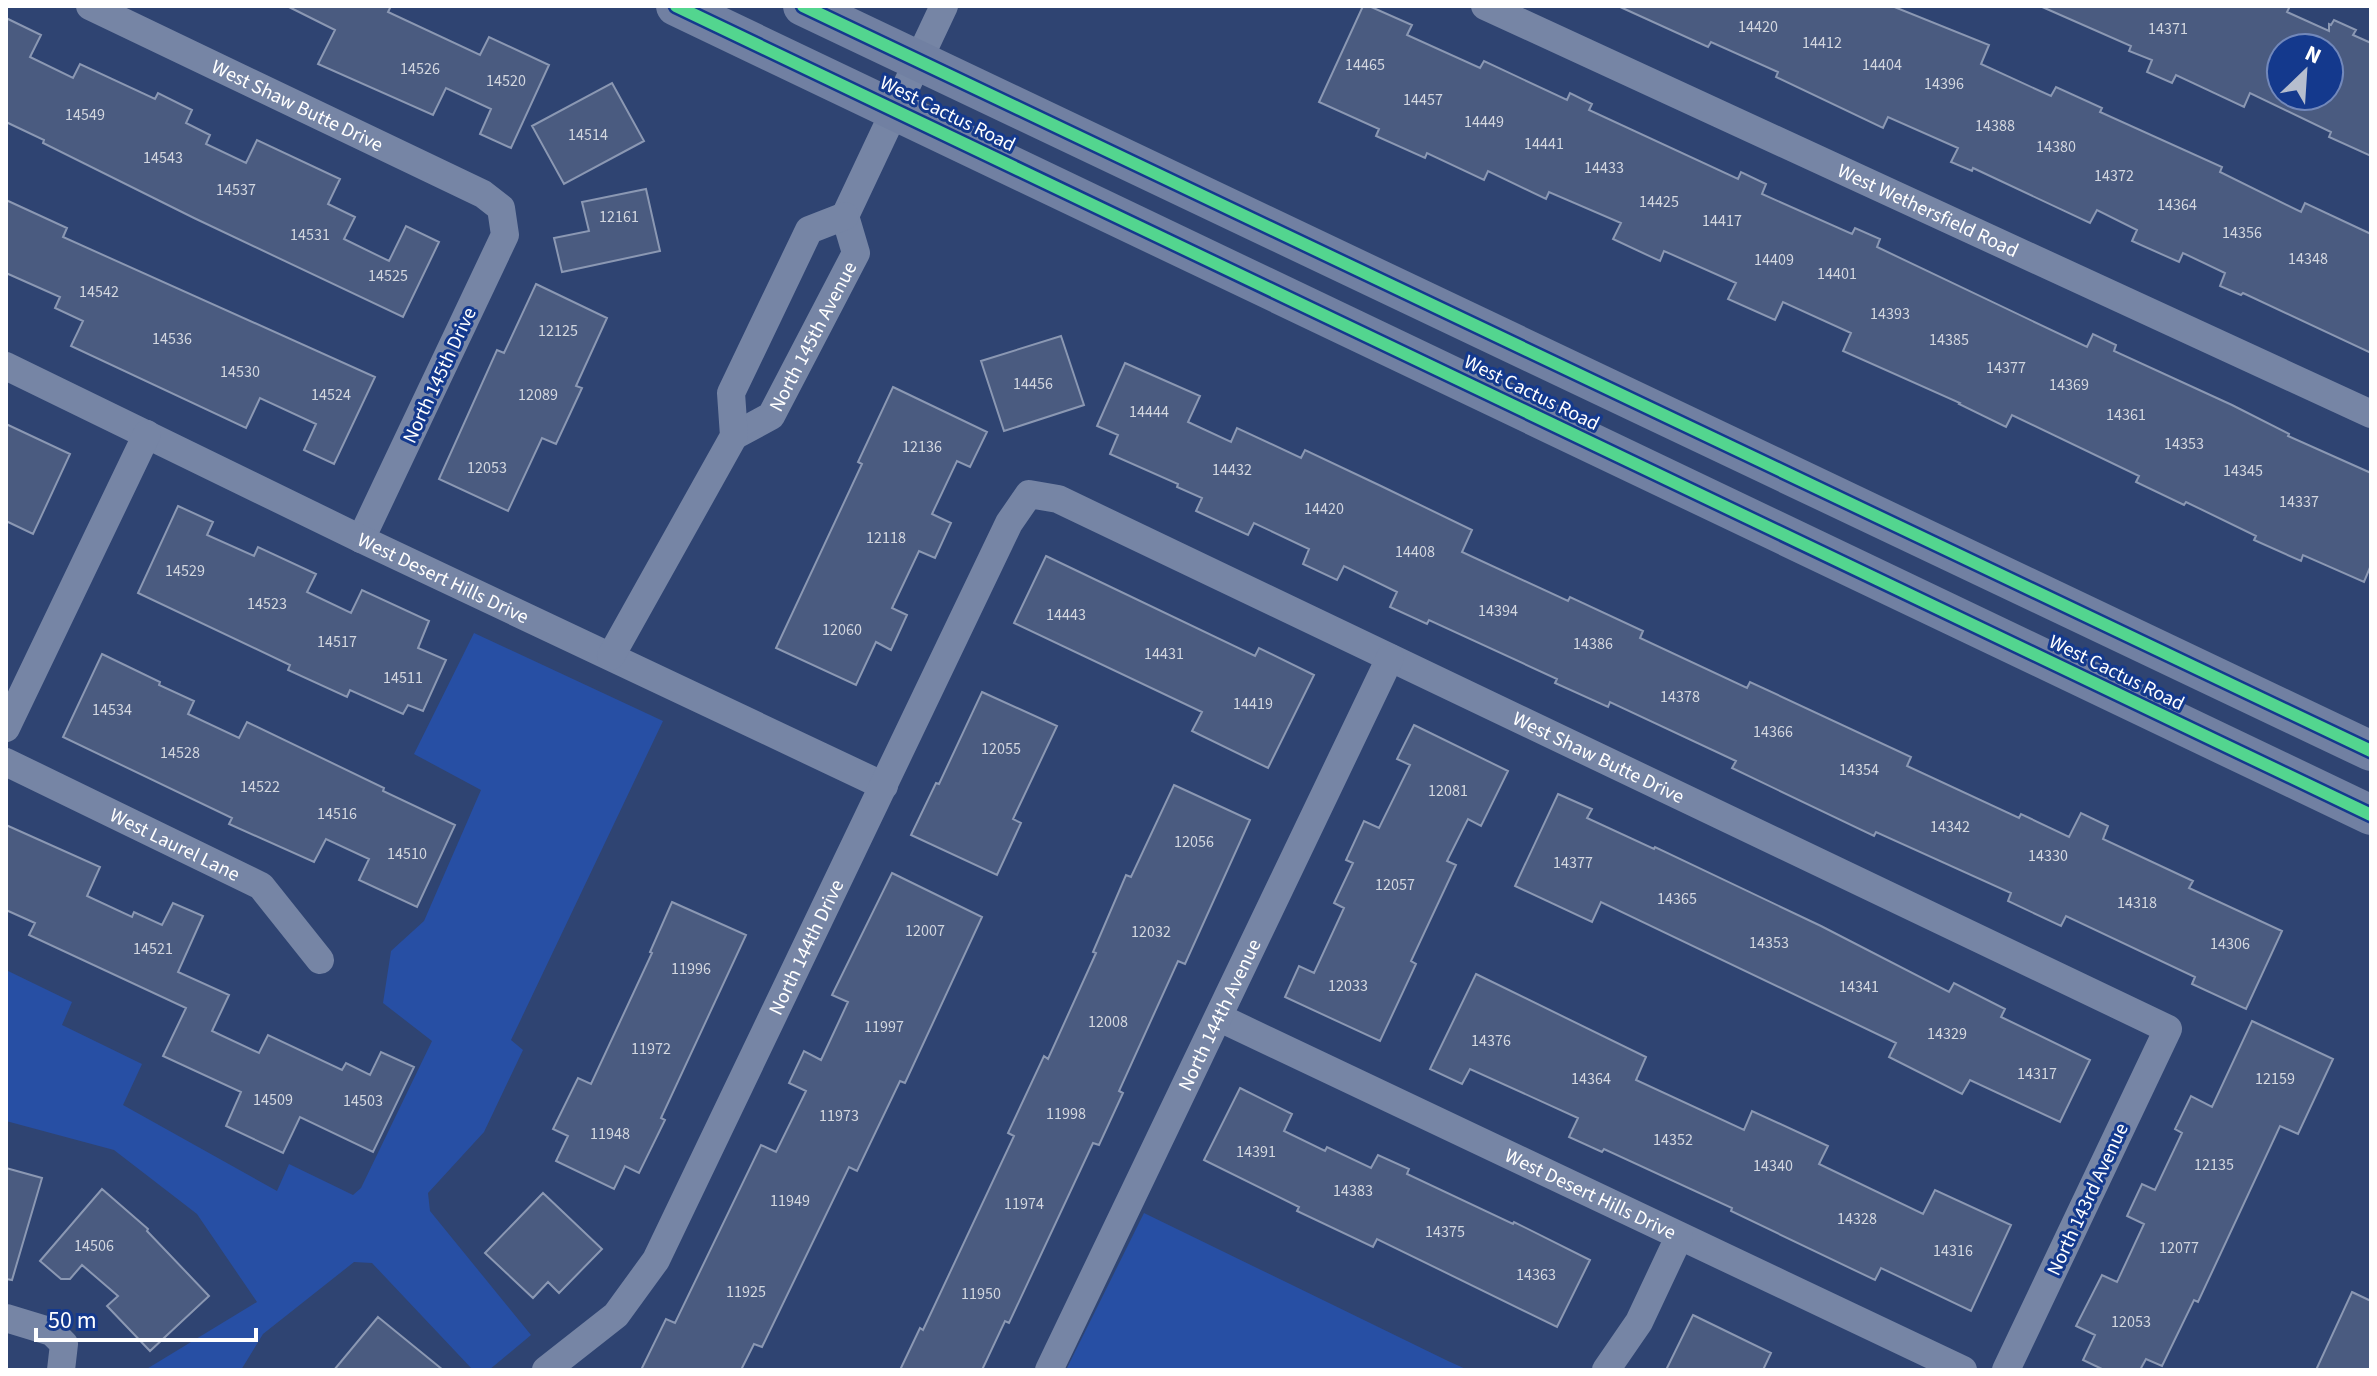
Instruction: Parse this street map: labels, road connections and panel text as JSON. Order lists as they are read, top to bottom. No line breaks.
{"streets":{"main road":["West Cactus Road"],"street":["West Shaw Butte Drive","West Wethersfield Road","North 145th Avenue","North 145th Drive","West Desert Hills Drive","West Laurel Lane","North 144th Drive","North 144th Avenue","North 143rd Avenue"]},"crossings":[["West Shaw Butte Drive","North 145th Drive"],["West Shaw Butte Drive","North 144th Drive"],["West Shaw Butte Drive","North 144th Avenue"],["West Shaw Butte Drive","North 143rd Avenue"],["North 145th Drive","West Desert Hills Drive"],["West Desert Hills Drive","North 144th Drive"],["West Desert Hills Drive","North 144th Avenue"]],"house_numbers":["14420","14371","14412","14465","14404","14526","14520","14396","14457","14549","14449","14388","14514","14441","14380","14543","14433","14372","14537","14425","14364","12161","14417","14356","14531","14348","14409","14401","14525","14542","14393","12125","14536","14385","14377","14530","14456","14369","14524","12089","14444","14361","14353","12136","12053","14432","14345","14337","14420","12118","14408","14529","14523","14394","14443","12060","14517","14386","14431","14511","14378","14419","14534","14366","12055","14528","14354","14522","12081","14516","14342","12056","14510","14330","14377","12057","14365","14318","12007","12032","14353","14306","14521","11996","12033","14341","12008","11997","14329","14376","11972","14317","14364","12159","14509","14503","11998","11973","11948","14352","14391","12135","14340","14383","11949","11974","14328","14375","14506","12077","14316","14363","11925","11950","12053"],"scale_bar":"50 m","north":"top right"}
